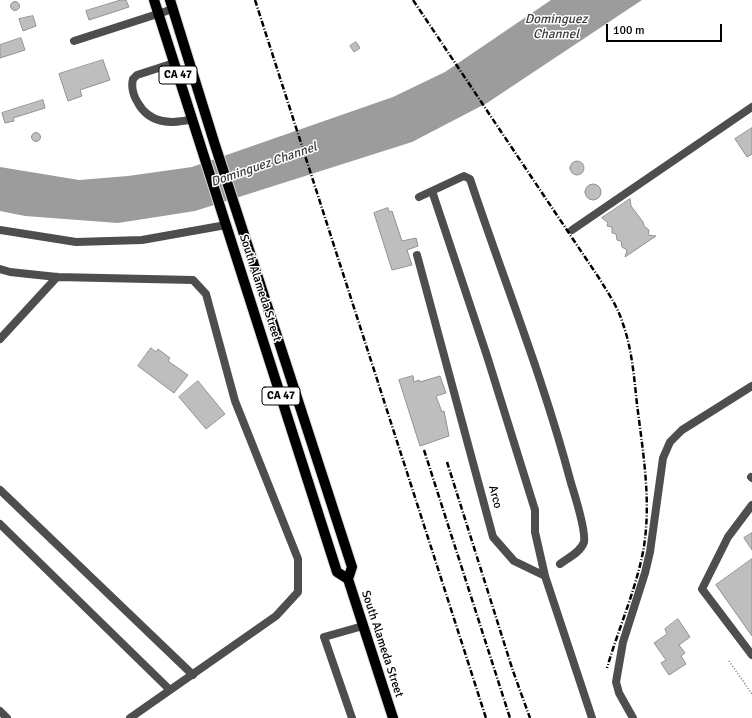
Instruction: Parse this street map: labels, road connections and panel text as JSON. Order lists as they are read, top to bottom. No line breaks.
{"streets":{"main road":["CA 47","South Alameda Street"],"lane":["Arco"]},"water":["Dominguez Channel"],"scale_bar":"100 m"}
